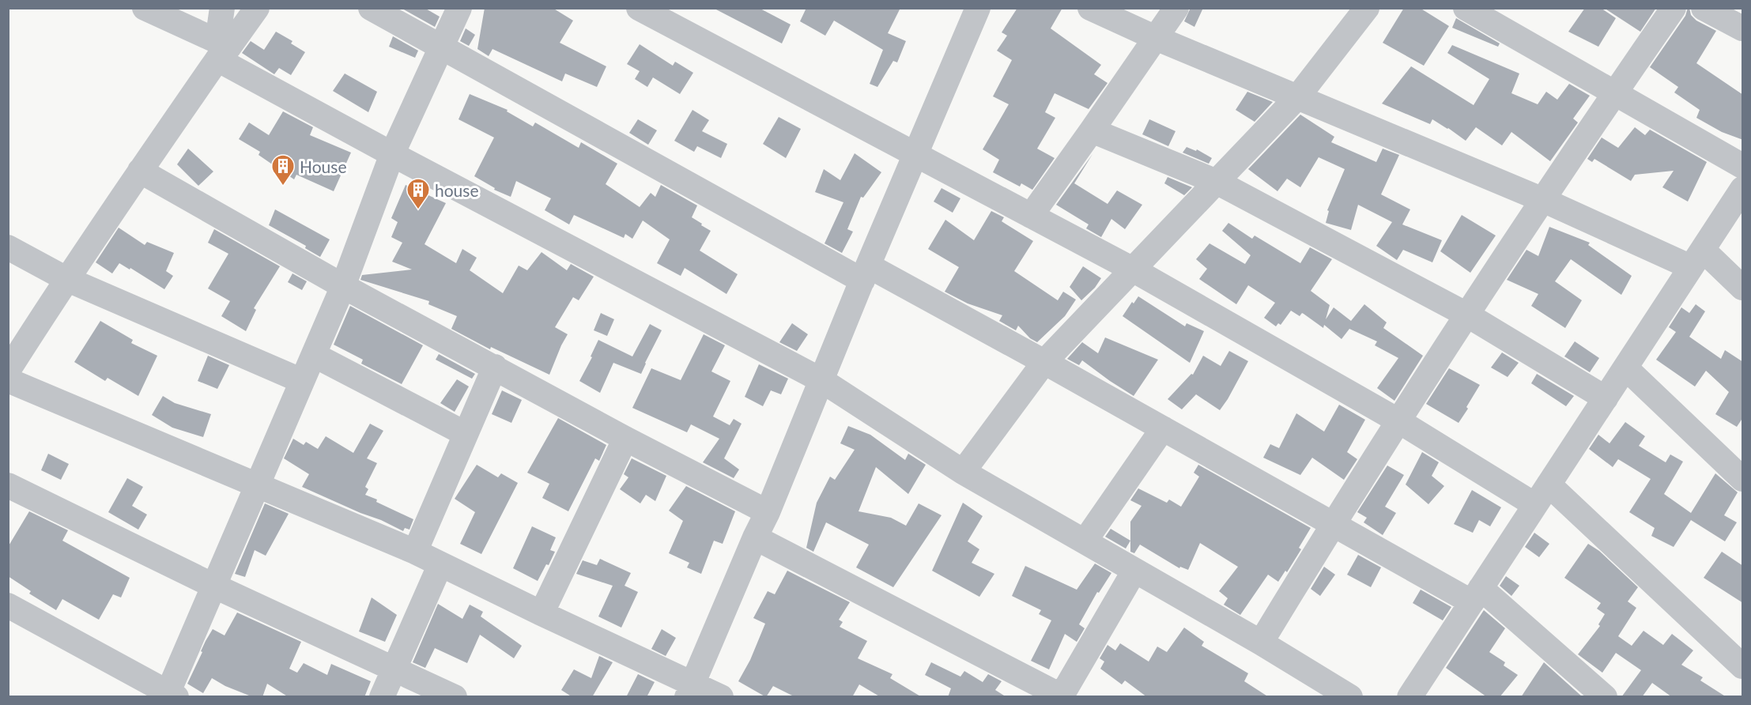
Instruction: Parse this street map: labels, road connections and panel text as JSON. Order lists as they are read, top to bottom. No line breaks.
{"places":{"building":["House","house"]}}
